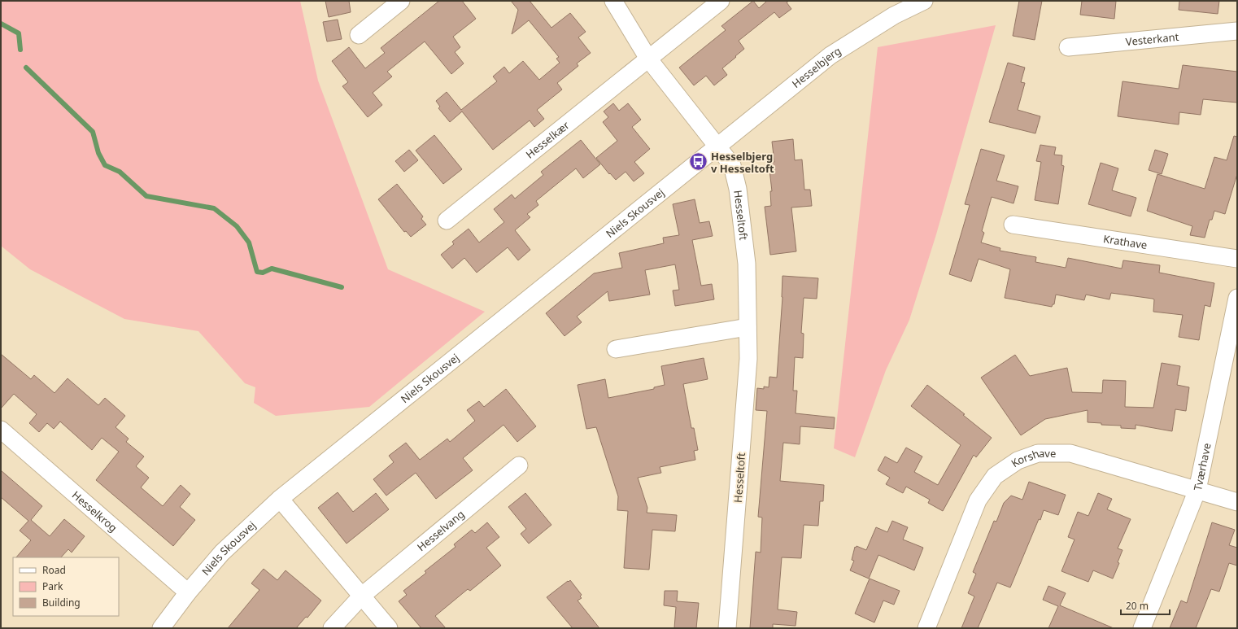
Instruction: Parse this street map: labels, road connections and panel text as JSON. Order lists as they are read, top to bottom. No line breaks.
{"streets":{"street":["Vesterkant","Hesselbjerg","Hesselkær","Niels Skousvej","Hesseltoft","Krathave","Korshave","Tværhave","Hesselkrog","Hesselvang"]},"crossings":[["Hesselbjerg","Niels Skousvej"],["Hesselbjerg","Hesseltoft"],["Niels Skousvej","Hesseltoft"],["Niels Skousvej","Hesselkrog"],["Korshave","Tværhave"]],"places":{"bus stop":["Hesselbjerg v Hesseltoft"]},"legend":["Road","Park","Building"],"scale_bar":"20 m"}
